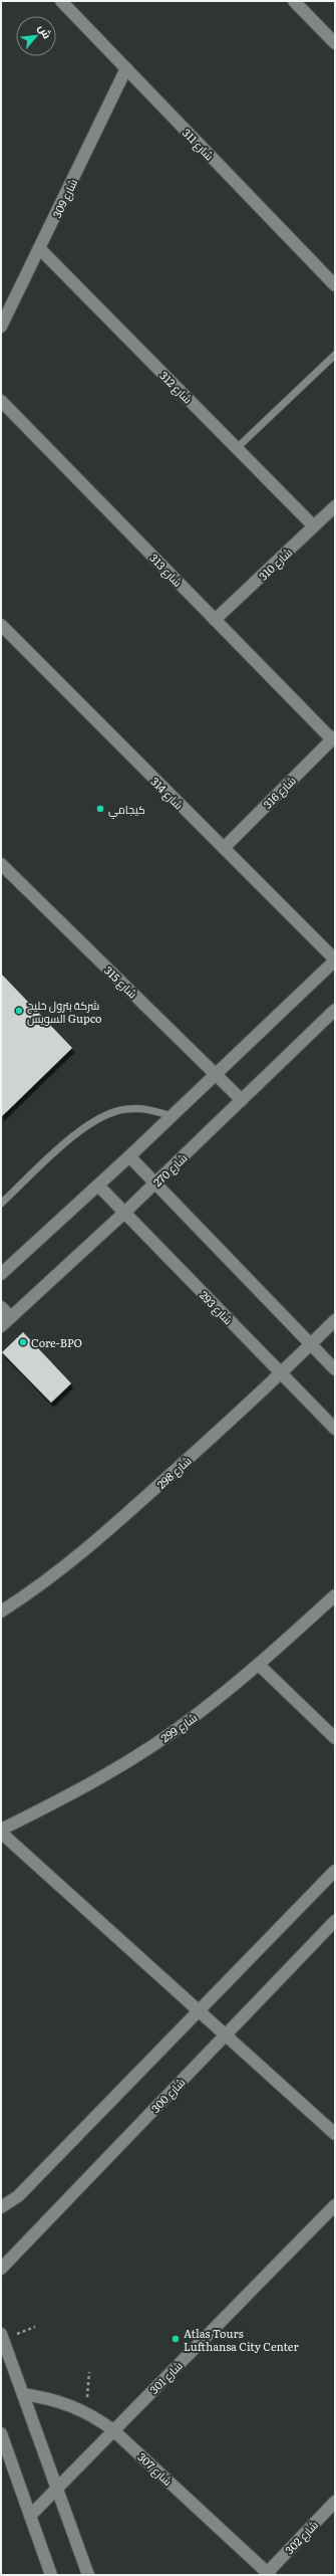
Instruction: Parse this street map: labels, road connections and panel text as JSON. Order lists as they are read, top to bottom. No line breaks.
{"streets":{"street":["شارع 311","شارع 309","شارع 312","شارع 310","شارع 313","شارع 316","شارع 314","شارع 315","شارع 270","شارع 293","شارع 298","شارع 299","شارع 300","شارع 301","شارع 307","شارع 302"]},"crossings":[["شارع 311","شارع 309"],["شارع 309","شارع 312"],["شارع 312","شارع 310"],["شارع 310","شارع 313"],["شارع 313","شارع 316"],["شارع 316","شارع 314"],["شارع 315","شارع 270"],["شارع 270","شارع 293"],["شارع 293","شارع 298"],["شارع 301","شارع 307"],["شارع 307","شارع 302"]],"places":["كيجامي","شركة بترول خليج السويس Gupco","Core-BPO","Atlas Tours Lufthansa City Center"],"north":"top right"}
